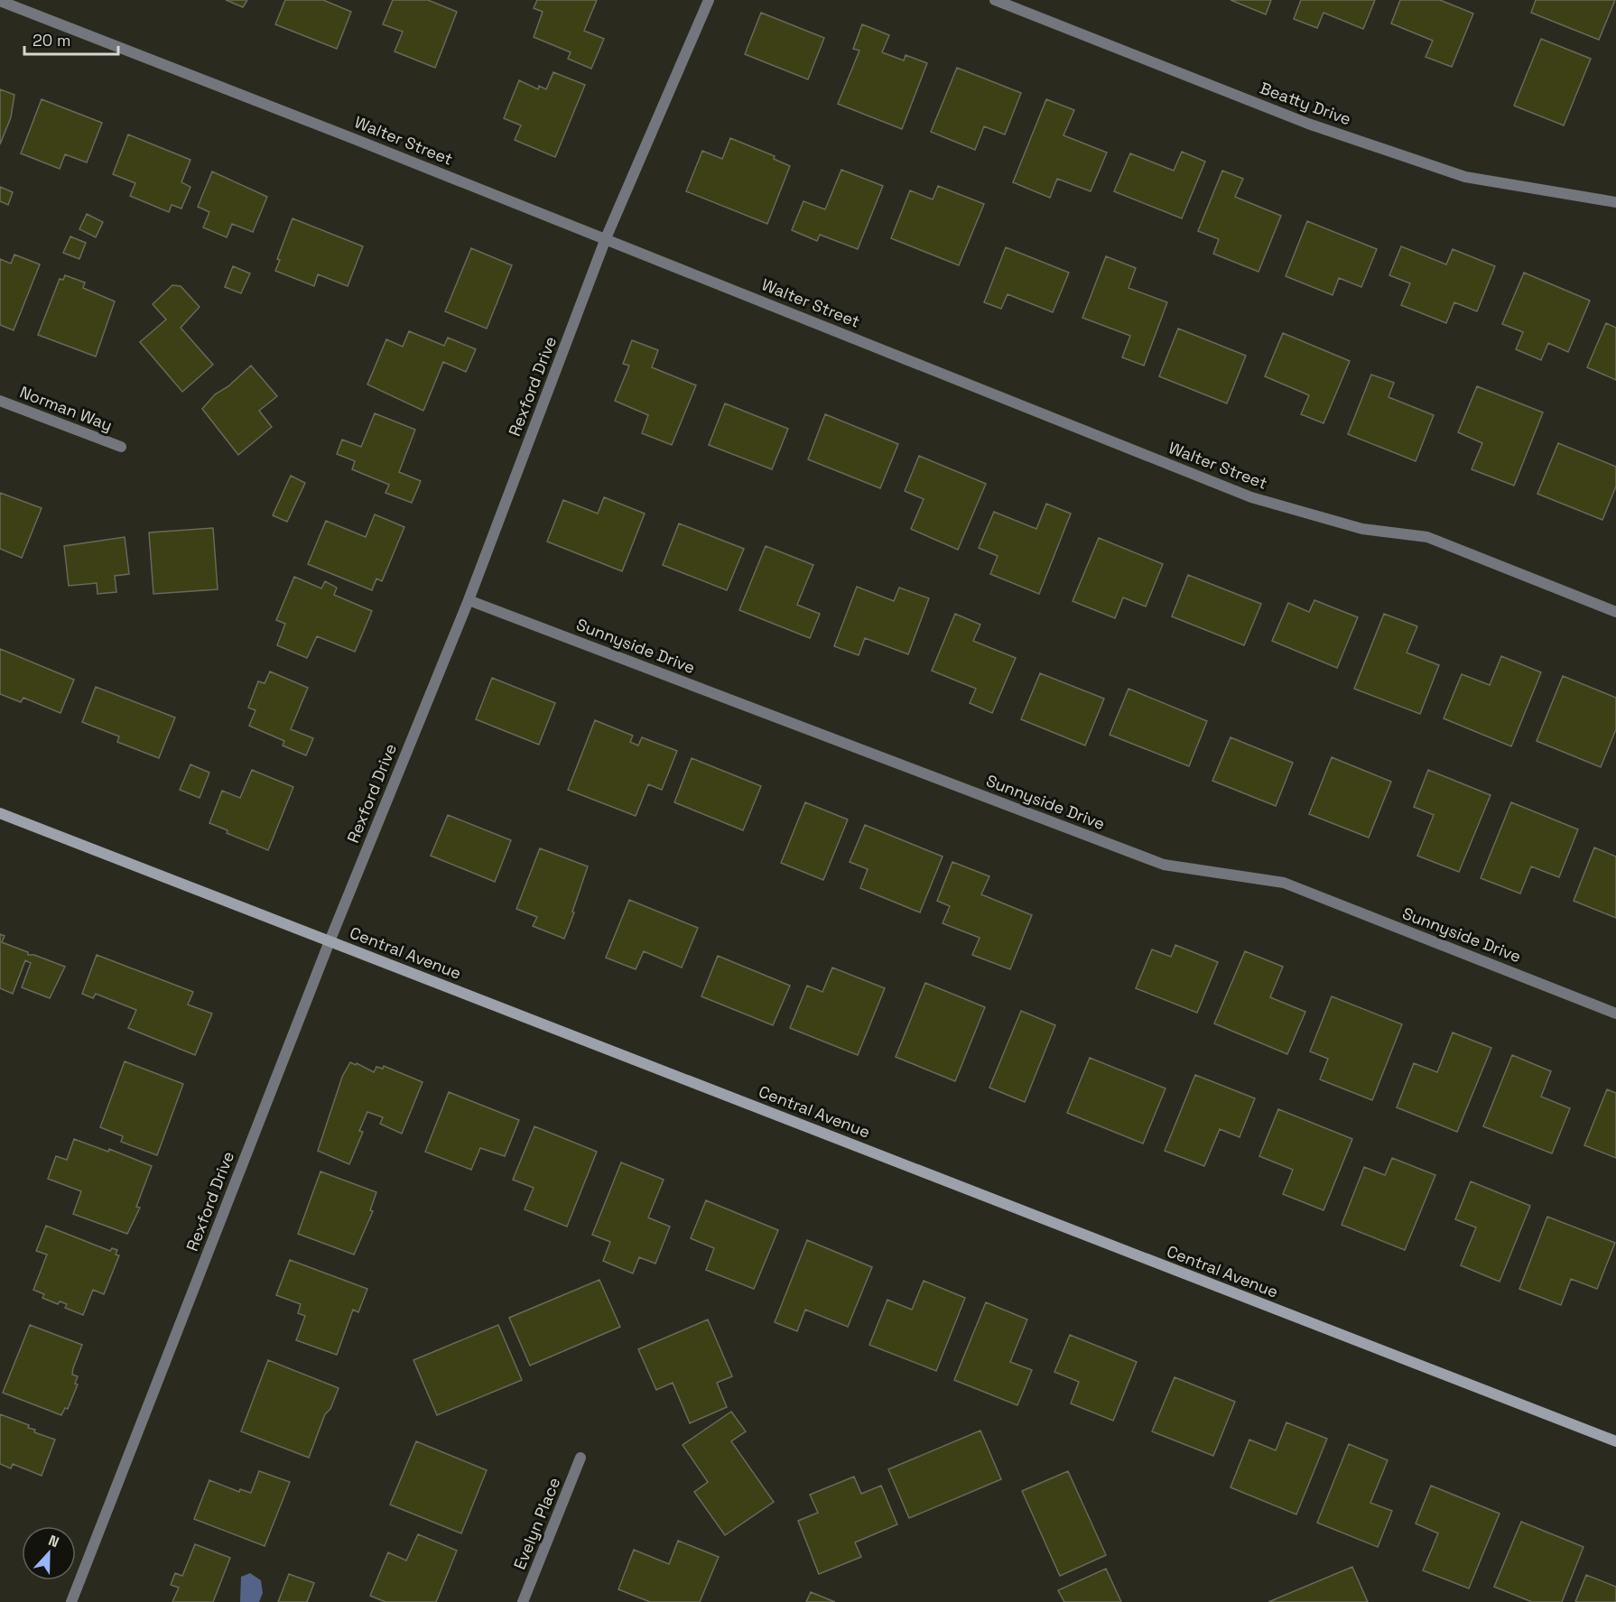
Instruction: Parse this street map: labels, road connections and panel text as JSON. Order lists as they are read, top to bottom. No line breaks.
{"streets":{"main road":["Central Avenue"],"street":["Beatty Drive","Walter Street","Rexford Drive","Norman Way","Sunnyside Drive","Evelyn Place"]},"crossings":[["Walter Street","Rexford Drive"],["Rexford Drive","Sunnyside Drive"],["Rexford Drive","Central Avenue"]],"scale_bar":"20 m","north":"top"}
